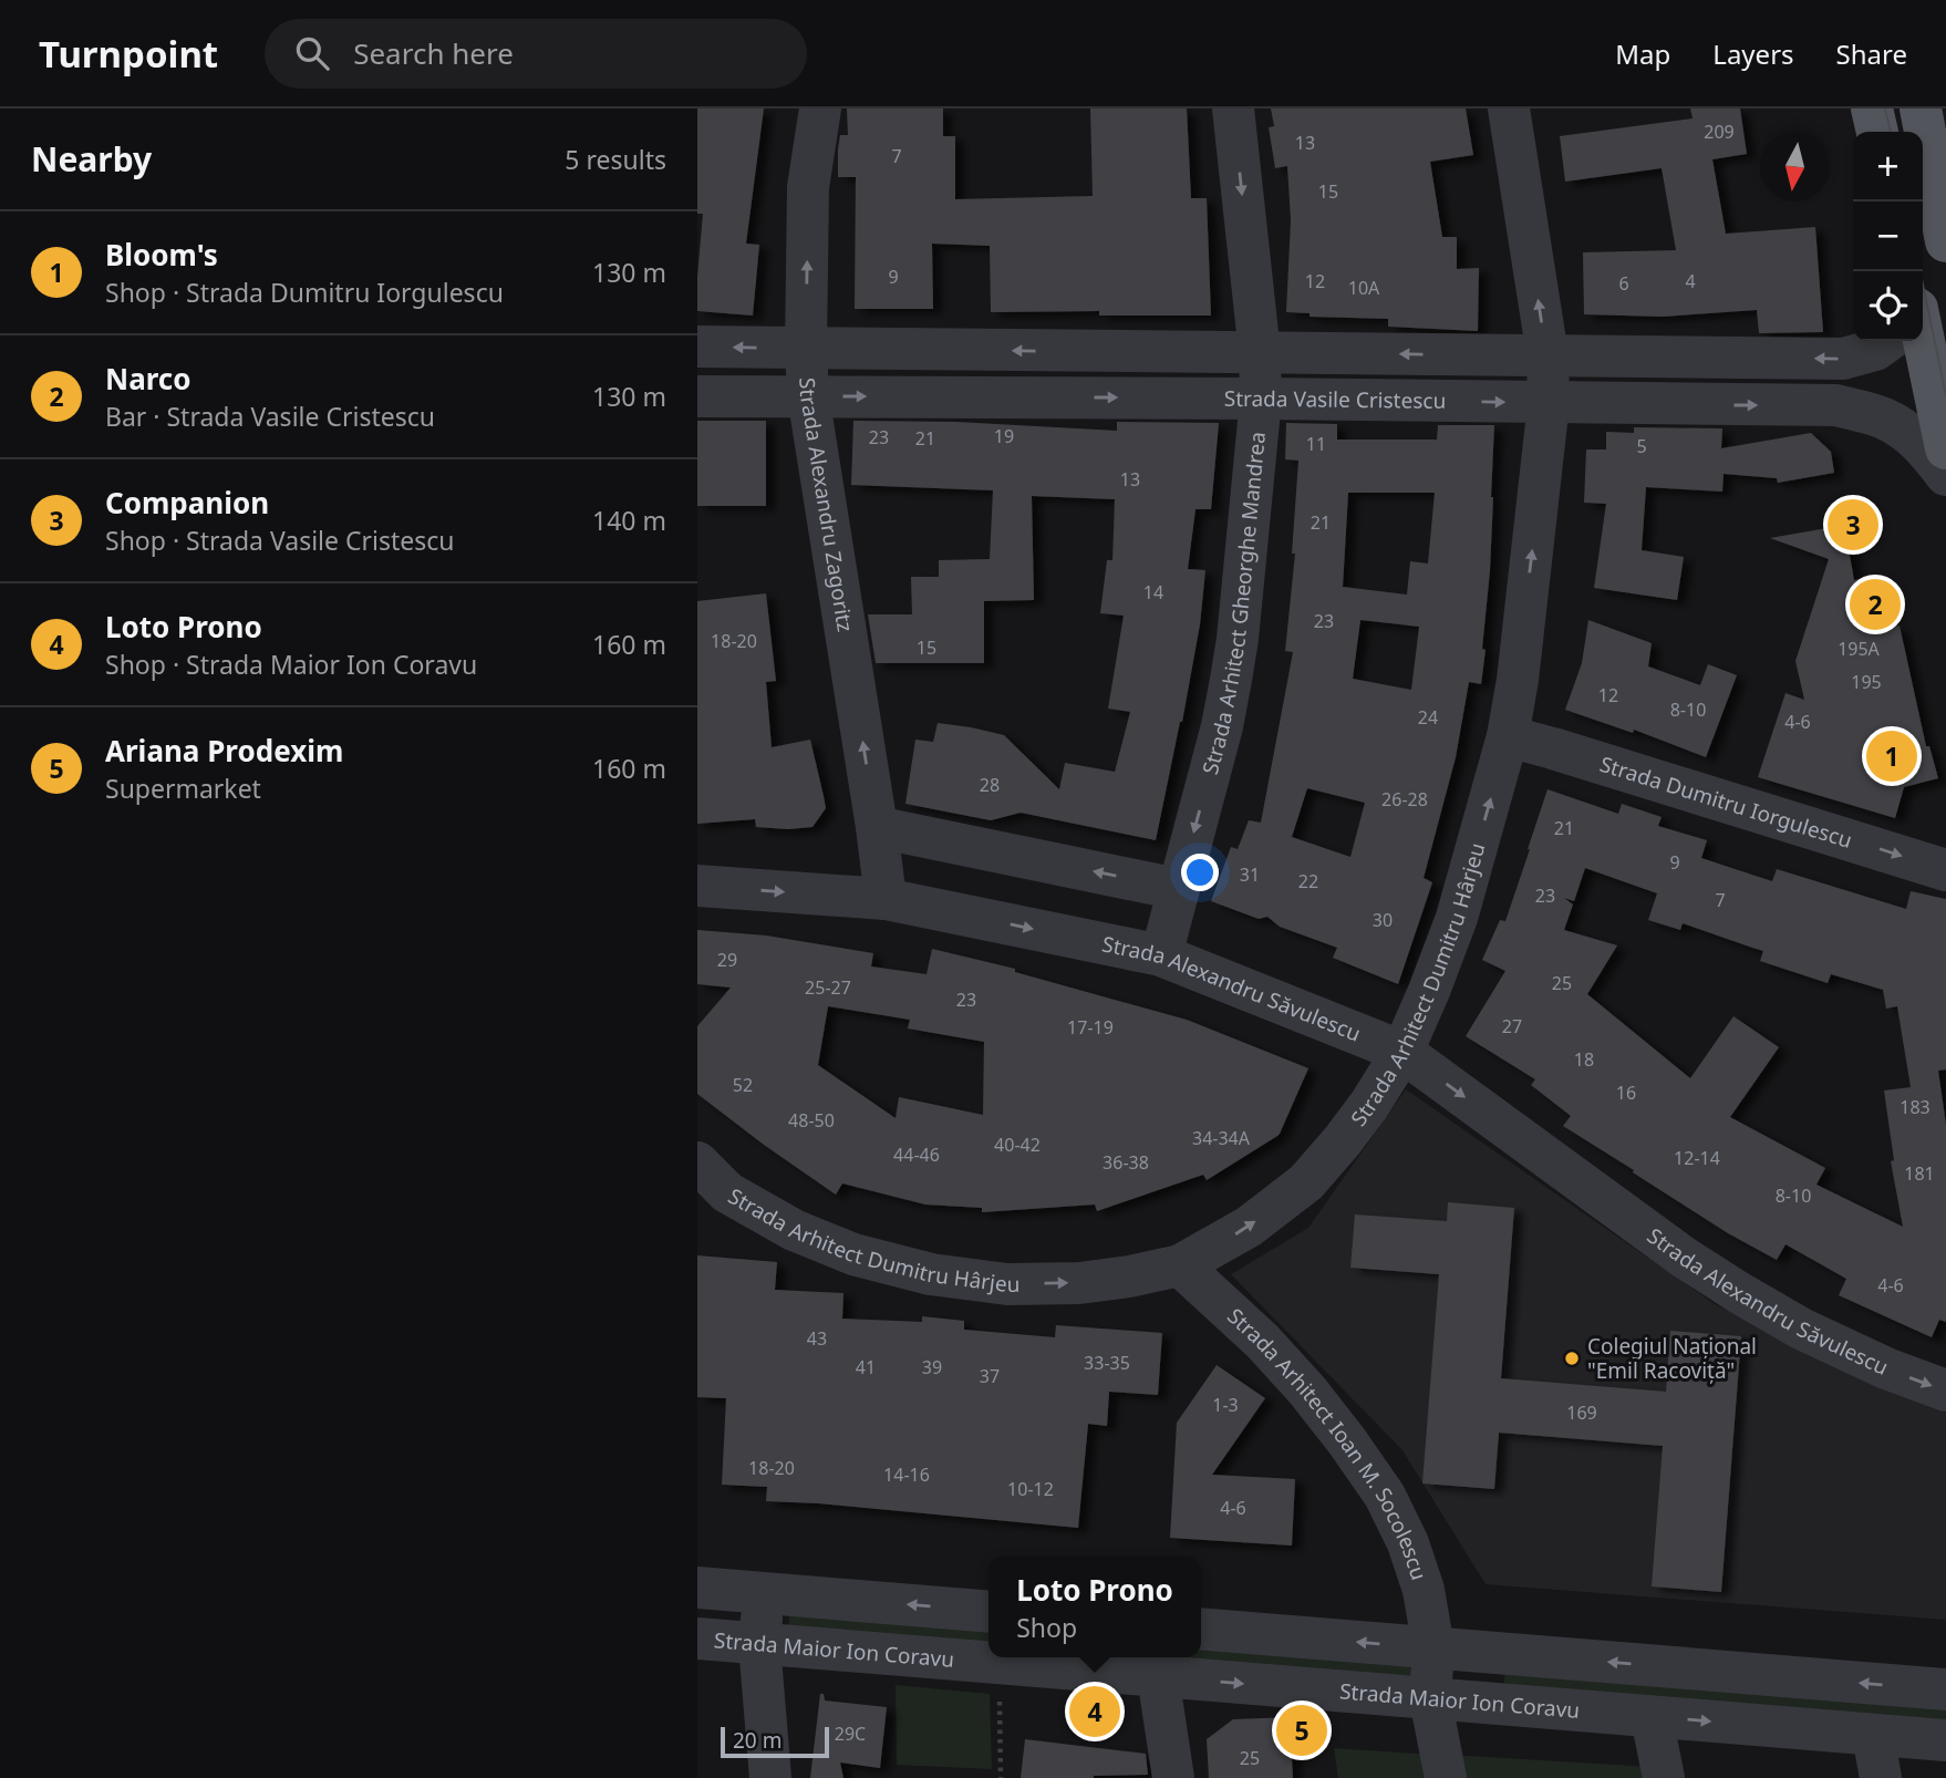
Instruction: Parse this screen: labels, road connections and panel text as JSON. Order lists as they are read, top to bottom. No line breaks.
{"streets":{"street":["Strada Vasile Cristescu","Strada Alexandru Zagoritz","Strada Arhitect Gheorghe Mandrea","Strada Dumitru Iorgulescu","Strada Arhitect Dumitru Hârjeu","Strada Alexandru Săvulescu","Strada Arhitect Ioan M. Socolescu","Strada Maior Ion Coravu"]},"crossings":[["Strada Vasile Cristescu","Strada Alexandru Zagoritz"],["Strada Vasile Cristescu","Strada Arhitect Gheorghe Mandrea"],["Strada Vasile Cristescu","Strada Arhitect Dumitru Hârjeu"],["Strada Alexandru Zagoritz","Strada Alexandru Săvulescu"],["Strada Arhitect Gheorghe Mandrea","Strada Alexandru Săvulescu"],["Strada Dumitru Iorgulescu","Strada Arhitect Dumitru Hârjeu"],["Strada Arhitect Dumitru Hârjeu","Strada Alexandru Săvulescu"],["Strada Arhitect Dumitru Hârjeu","Strada Arhitect Ioan M. Socolescu"],["Strada Arhitect Ioan M. Socolescu","Strada Maior Ion Coravu"]],"one_way":["Strada Alexandru Zagoritz","Strada Arhitect Gheorghe Mandrea","Strada Dumitru Iorgulescu"],"places":["Colegiul Național \"Emil Racoviță\""],"house_numbers":["209","13","7","15","9","12","4","6","10A","19","23","21","11","5","13","21","14","23","18-20","15","195A","195","12","8-10","24","4-6","28","26-28","21","9","31","22","23","7","30","29","25","25-27","23","27","17-19","18","52","16","183","48-50","34-34A","40-42","44-46","12-14","36-38","181","8-10","4-6","43","33-35","41","39","37","1-3","169","18-20","14-16","10-12","4-6","29C","25"],"scale_bar":"20 m","north":"bottom","page":{"header":"Turnpoint","search":"Search here","nav":["Map","Layers","Share"],"heading":["Nearby","5 results"],"map_buttons":["+","−"],"list":[{"mark":"1","name":"Bloom's","note":"Shop · Strada Dumitru Iorgulescu","value":"130 m"},{"mark":"2","name":"Narco","note":"Bar · Strada Vasile Cristescu","value":"130 m"},{"mark":"3","name":"Companion","note":"Shop · Strada Vasile Cristescu","value":"140 m"},{"mark":"4","name":"Loto Prono","note":"Shop · Strada Maior Ion Coravu","value":"160 m"},{"mark":"5","name":"Ariana Prodexim","note":"Supermarket","value":"160 m"}],"pins":["3","2","1","4","5"],"popup":["Loto Prono","Shop"],"scale":"20 m"}}
